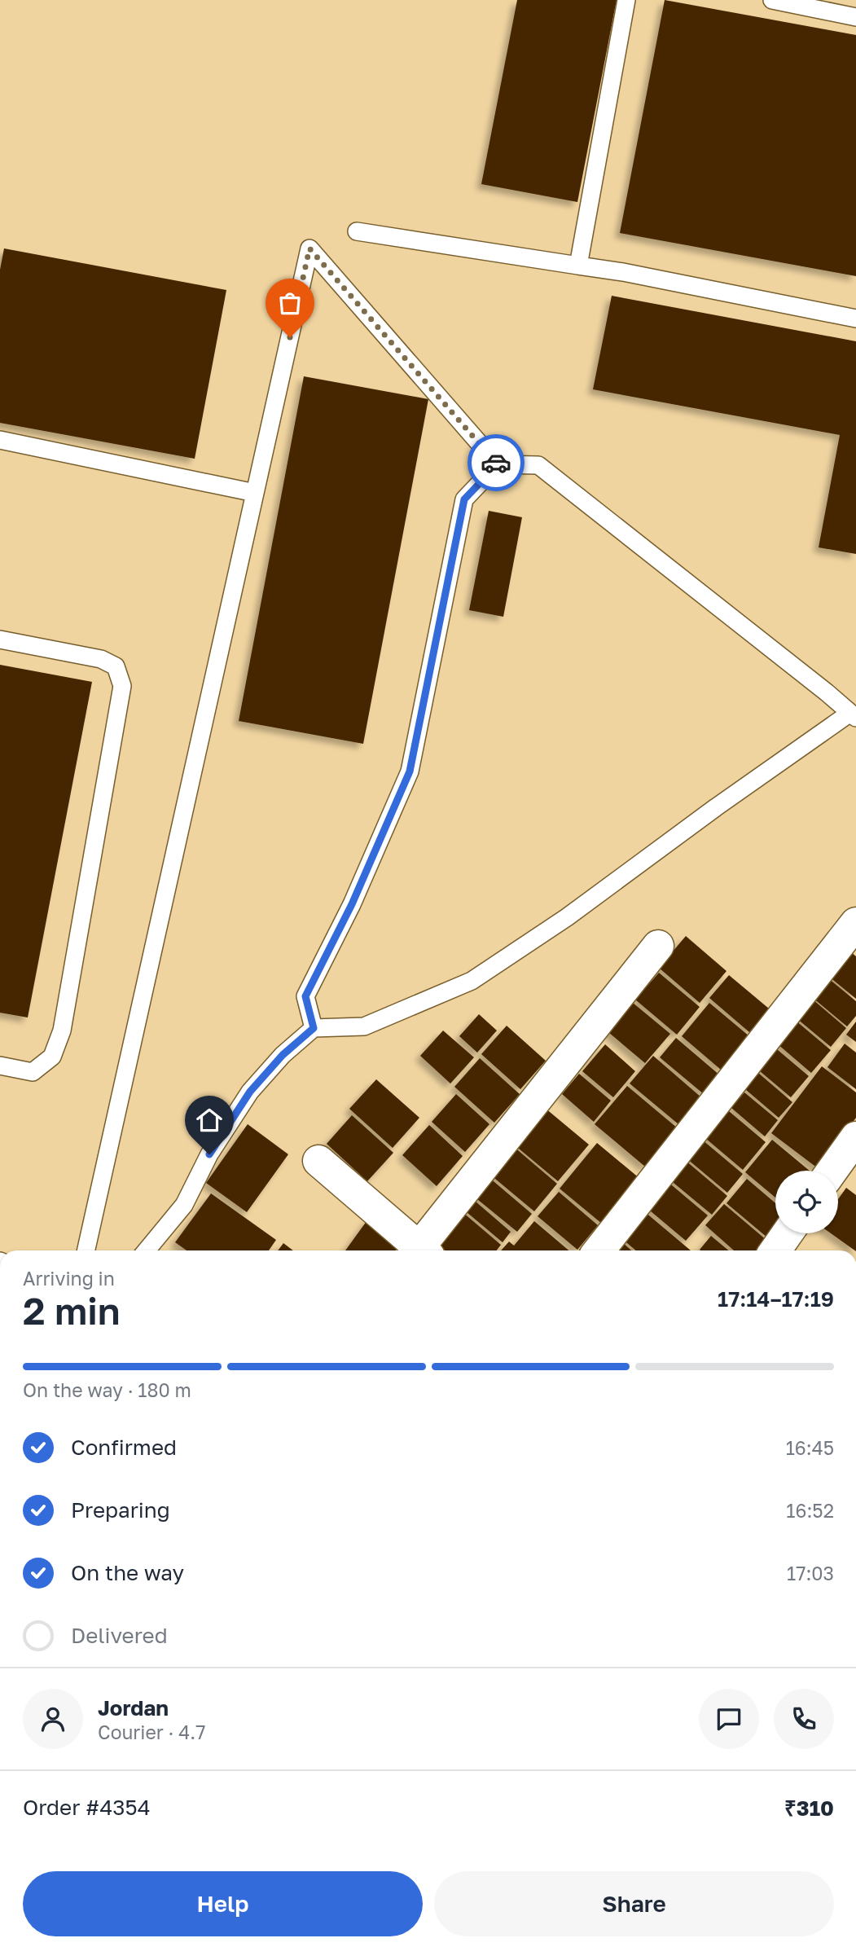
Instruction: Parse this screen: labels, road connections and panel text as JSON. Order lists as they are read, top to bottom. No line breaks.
{"page":{"heading":["2 min","Arriving in","17:14–17:19"],"panel":["Jordan","Courier · 4.7","Order #4354","₹310"],"bar":"On the way · 180 m","list":[["Confirmed","16:45"],["Preparing","16:52"],["On the way","17:03"],"Delivered"],"buttons":["Help","Share"]}}
